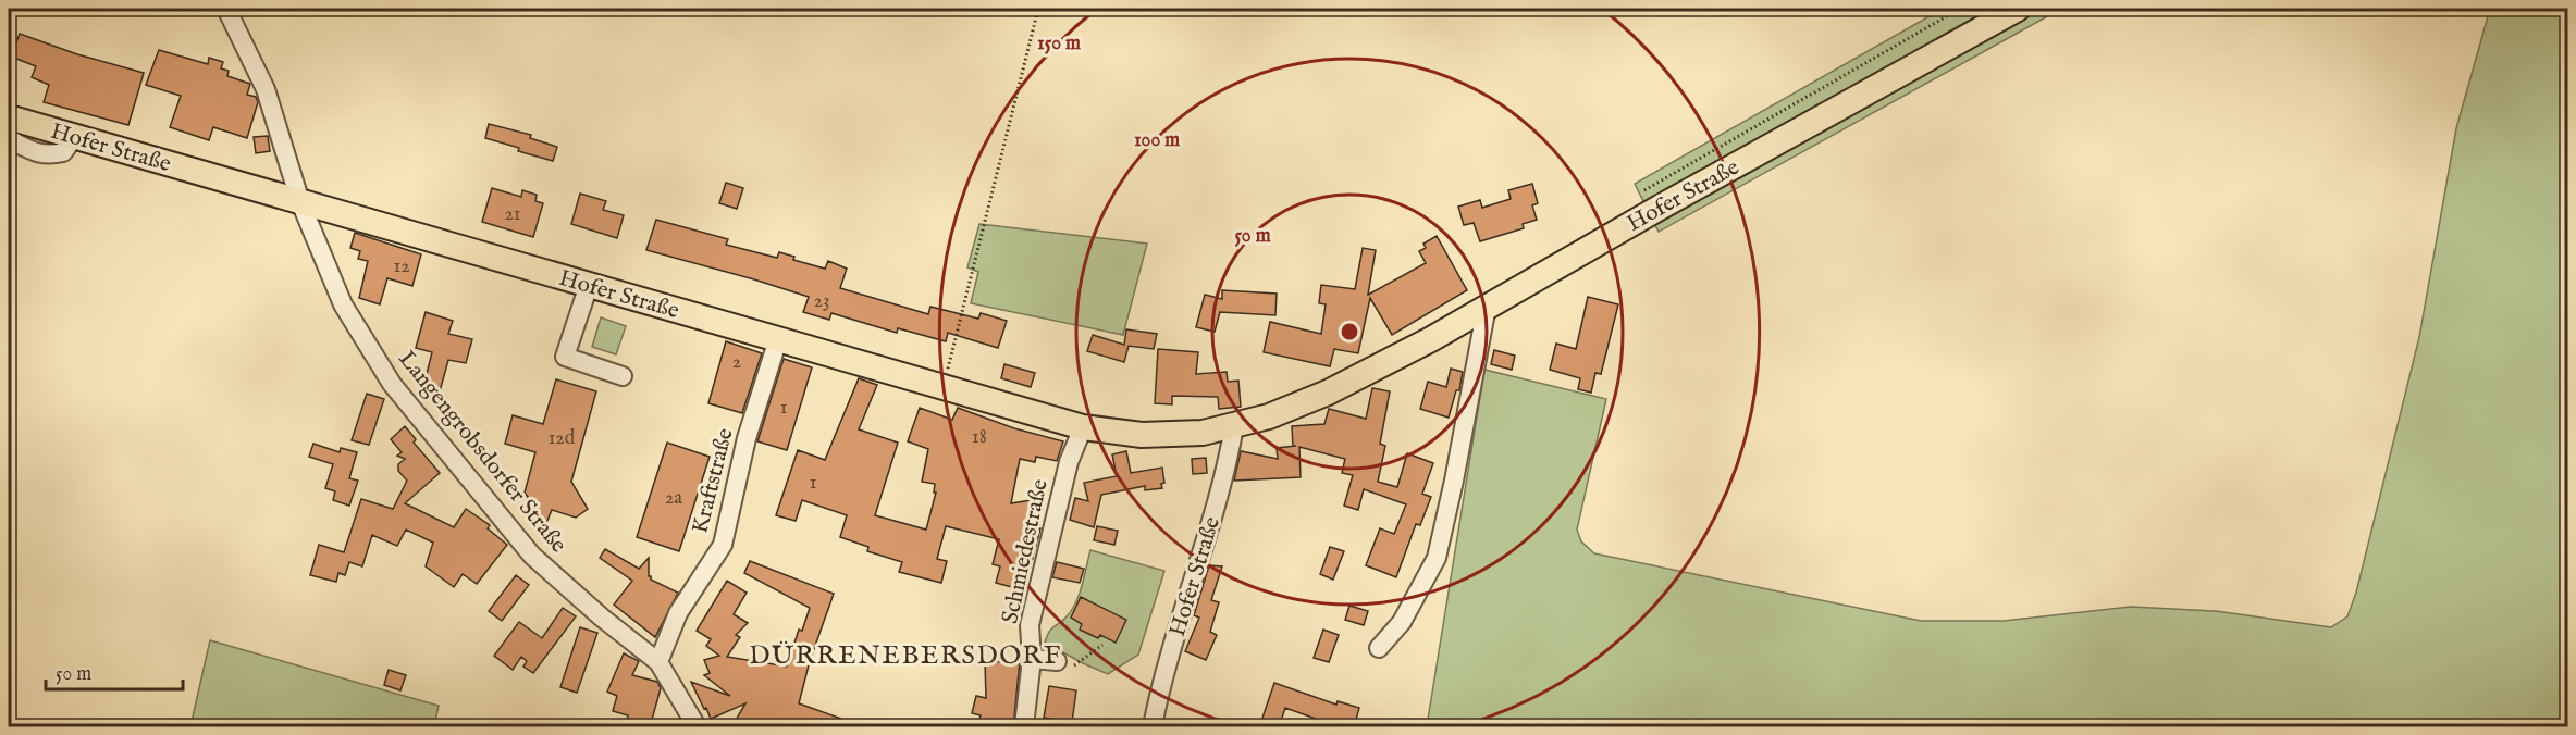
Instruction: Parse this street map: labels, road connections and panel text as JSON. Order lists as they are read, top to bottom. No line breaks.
{"streets":{"main road":["Hofer Straße"],"street":["Langengrobsdorfer Straße","Kraftstraße","Schmiedestraße"]},"crossings":[["Hofer Straße","Langengrobsdorfer Straße"],["Hofer Straße","Kraftstraße"],["Hofer Straße","Schmiedestraße"],["Langengrobsdorfer Straße","Kraftstraße"]],"districts":["DÜRRENEBERSDORF"],"house_numbers":["21","12","23","2","1","18","12d","1","2a"],"scale_bar":"50 m","rings":["150 m","100 m","50 m"]}
